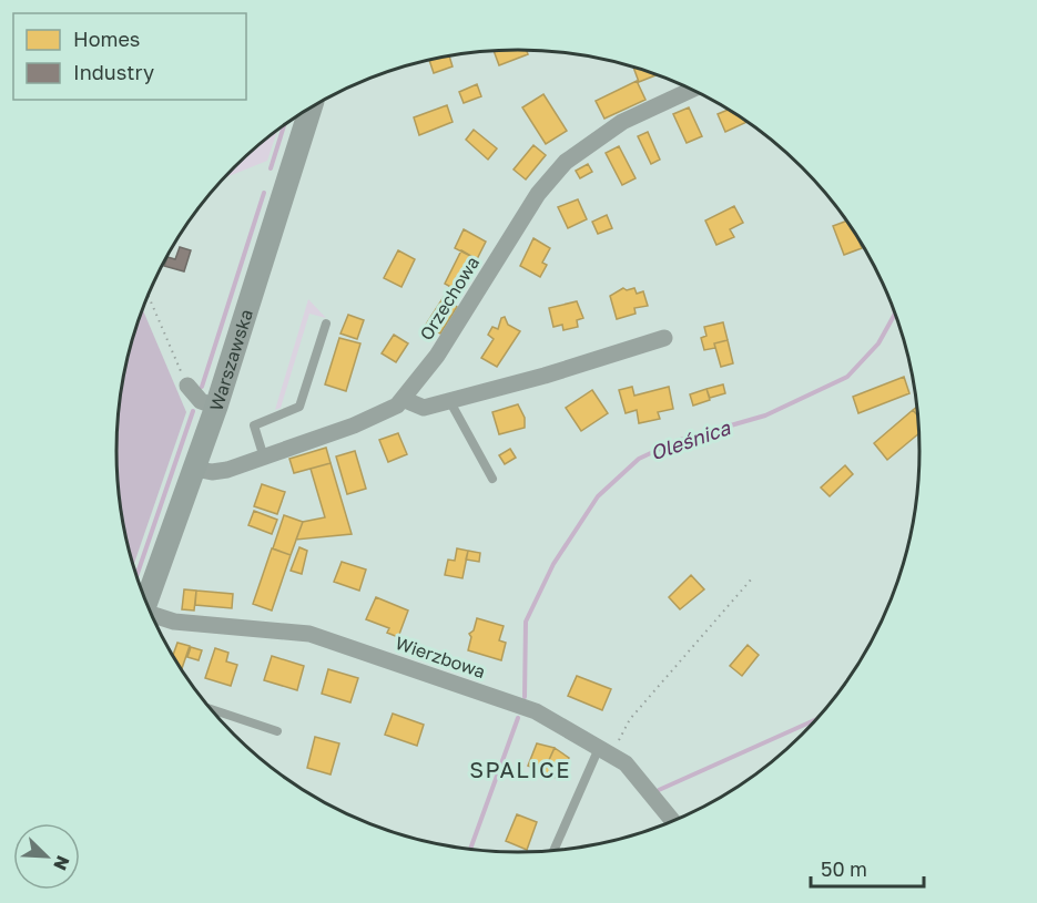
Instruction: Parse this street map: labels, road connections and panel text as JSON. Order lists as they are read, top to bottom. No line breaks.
{"streets":{"main road":["Warszawska"],"street":["Orzechowa","Wierzbowa"]},"crossings":[["Orzechowa","Warszawska"]],"districts":["SPALICE"],"water":["Oleśnica"],"legend":["Homes","Industry"],"scale_bar":"50 m","north":"bottom right"}
